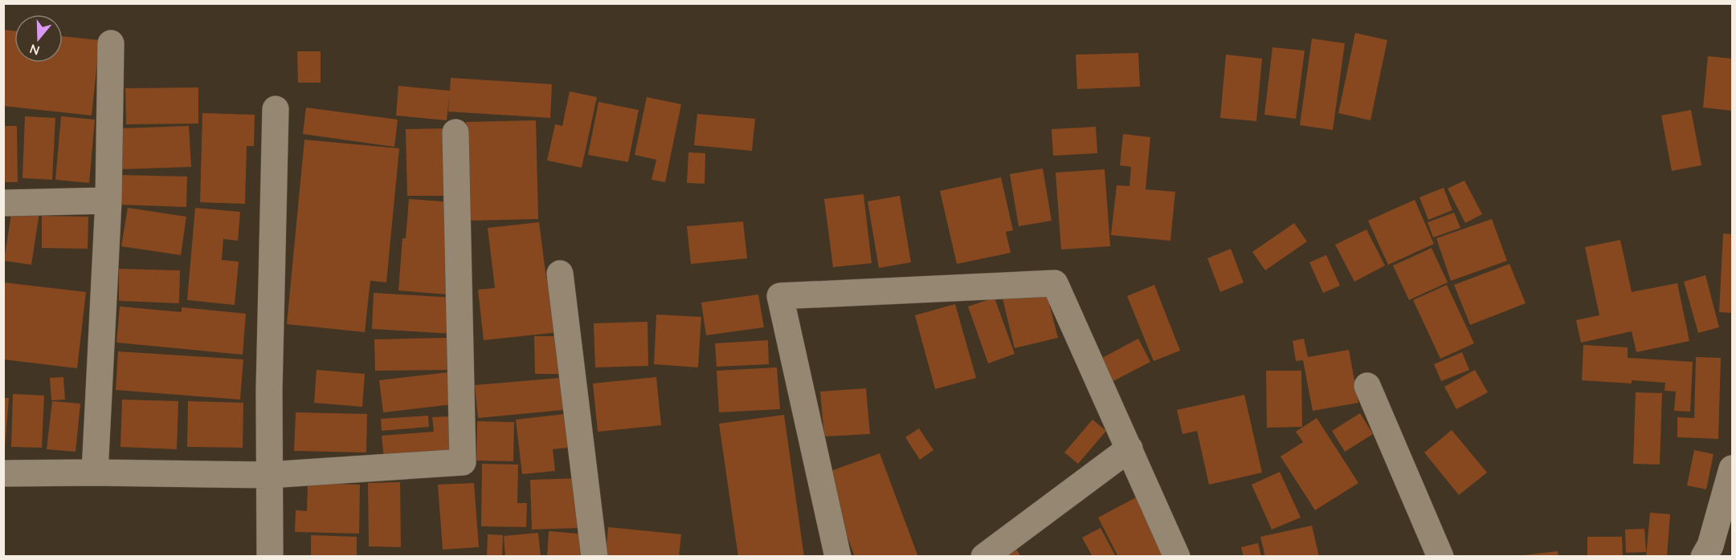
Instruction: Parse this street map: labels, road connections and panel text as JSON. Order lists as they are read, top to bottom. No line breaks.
{"north":"bottom"}
